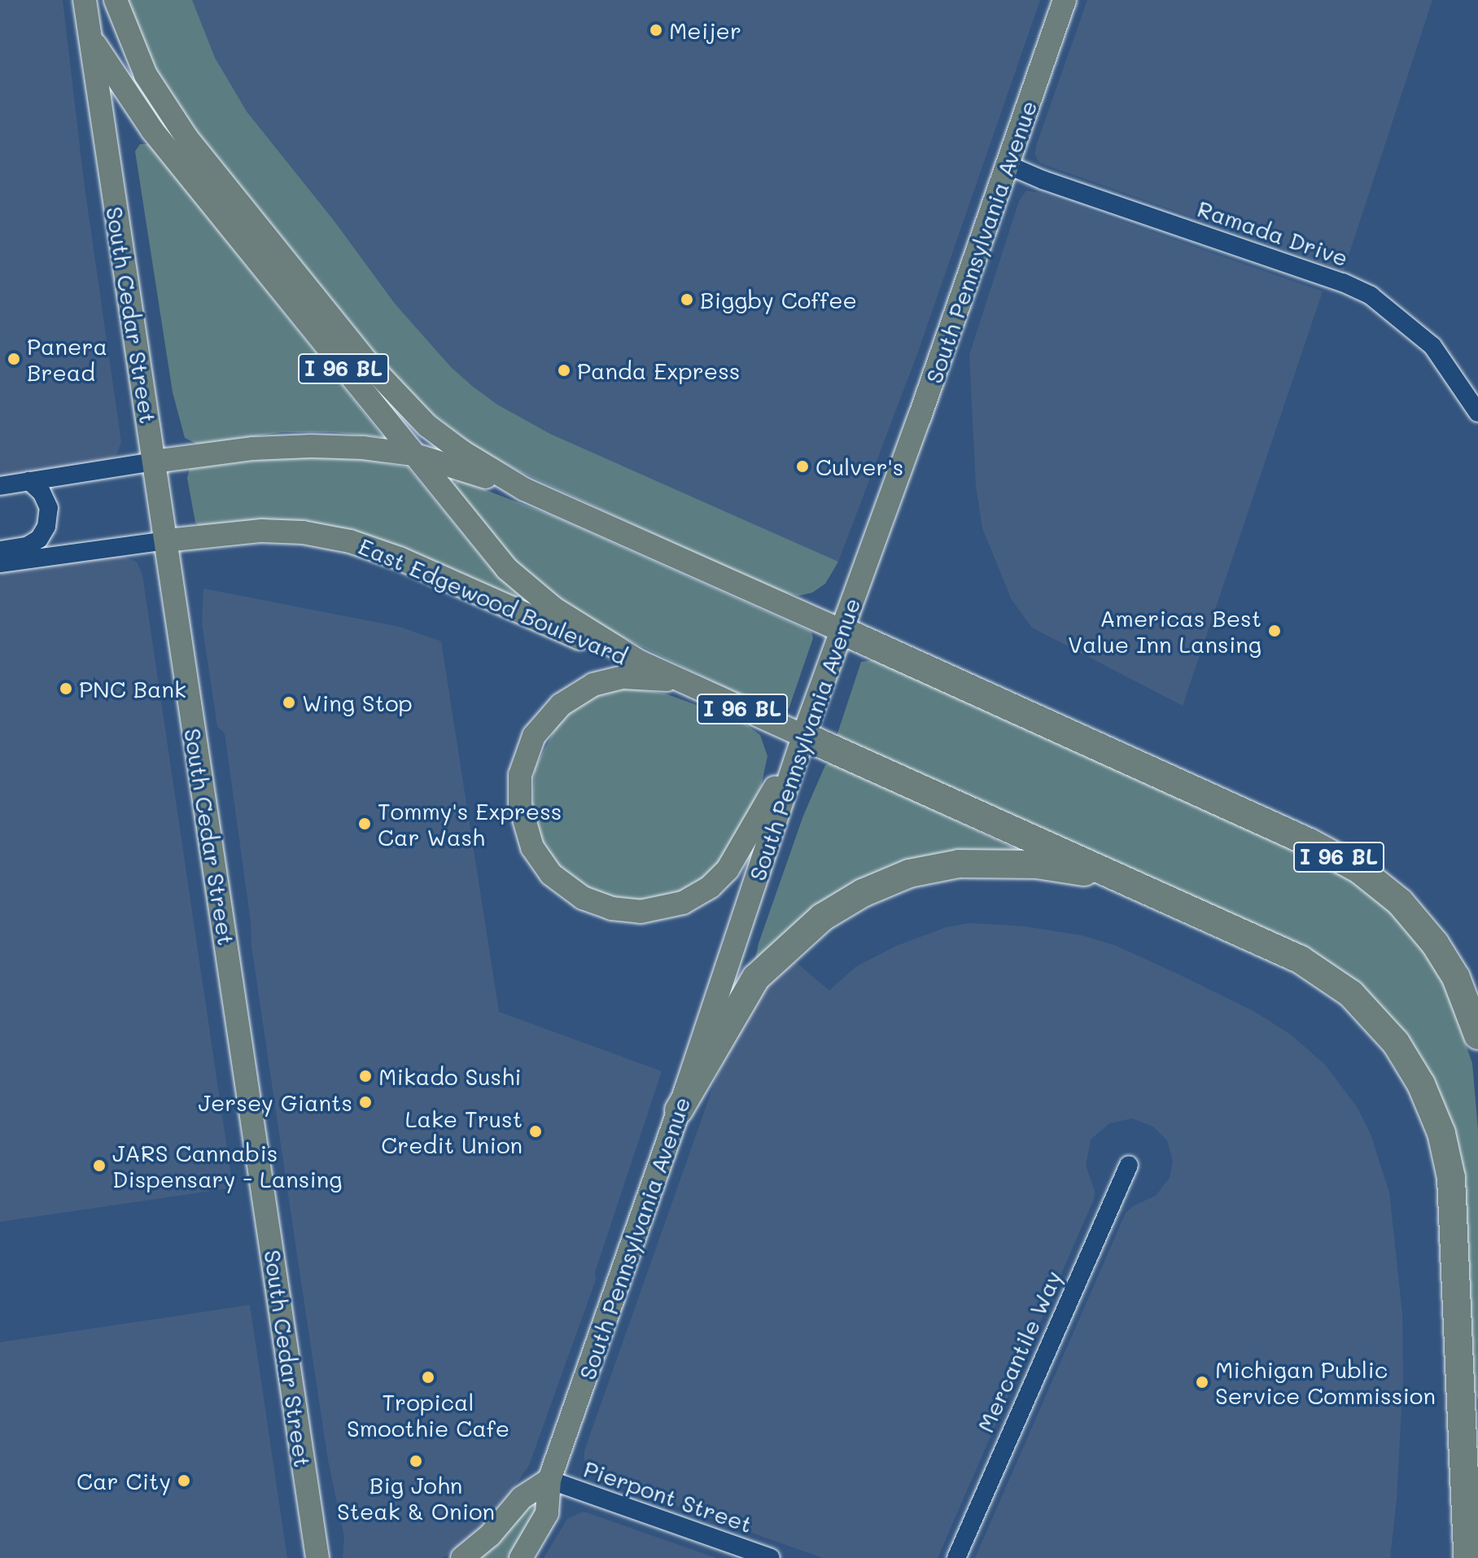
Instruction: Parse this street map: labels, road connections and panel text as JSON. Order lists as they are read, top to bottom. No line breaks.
{"streets":{"highway":["I 96 BL"],"main road":["South Pennsylvania Avenue","South Cedar Street","East Edgewood Boulevard"],"street":["Ramada Drive","Mercantile Way","Pierpont Street"]},"crossings":[["Ramada Drive","South Pennsylvania Avenue"],["South Pennsylvania Avenue","I 96 BL"],["South Pennsylvania Avenue","Pierpont Street"],["South Cedar Street","I 96 BL"],["South Cedar Street","East Edgewood Boulevard"],["I 96 BL","East Edgewood Boulevard"]],"places":["Meijer","Biggby Coffee","Panera Bread","Panda Express","Culver's","Americas Best Value Inn Lansing","PNC Bank","Wing Stop","Tommy's Express Car Wash","Mikado Sushi","Jersey Giants","Lake Trust Credit Union","JARS Cannabis Dispensary - Lansing","Tropical Smoothie Cafe","Michigan Public Service Commission","Big John Steak & Onion","Car City"]}
